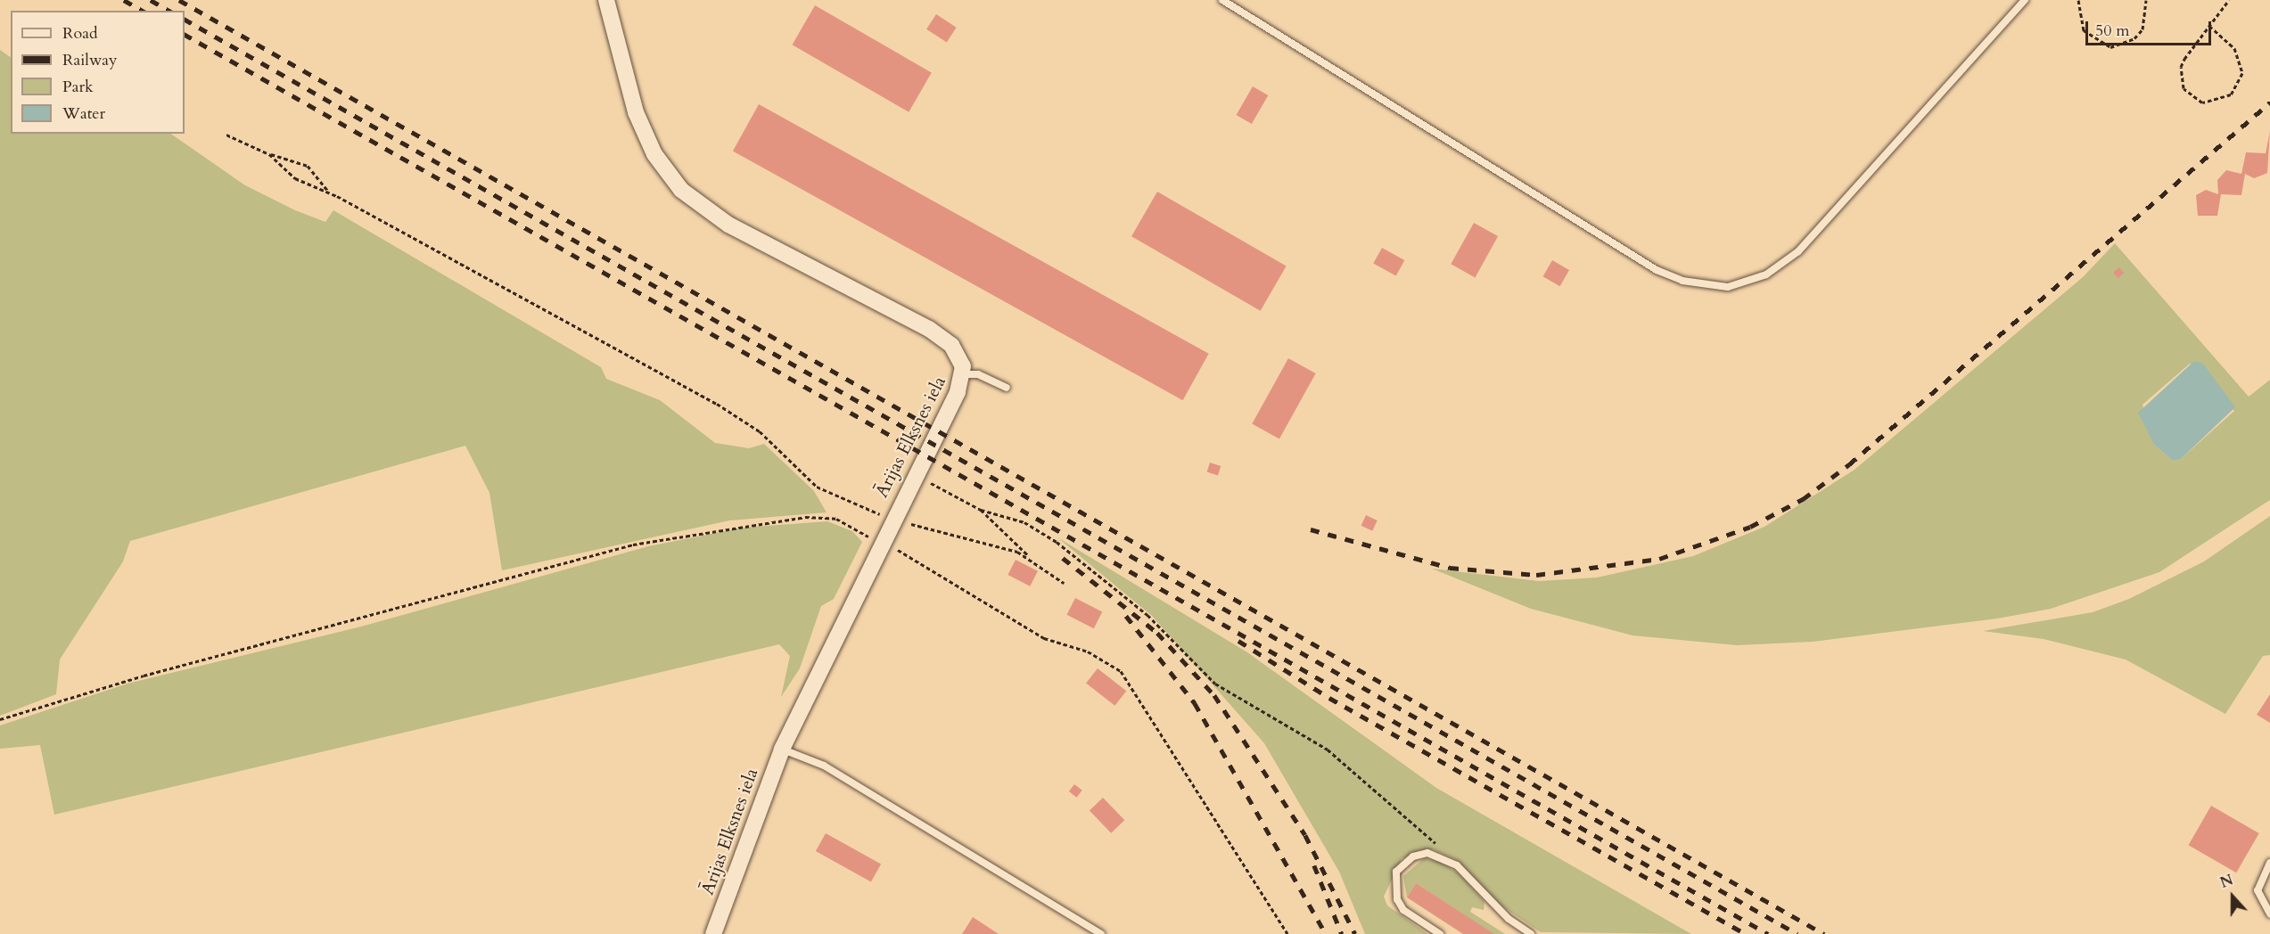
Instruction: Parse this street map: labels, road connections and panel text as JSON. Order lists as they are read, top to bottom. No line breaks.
{"streets":{"street":["Ārijas Elksnes iela"]},"legend":["Road","Railway","Park","Water"],"scale_bar":"50 m","north":"top"}
